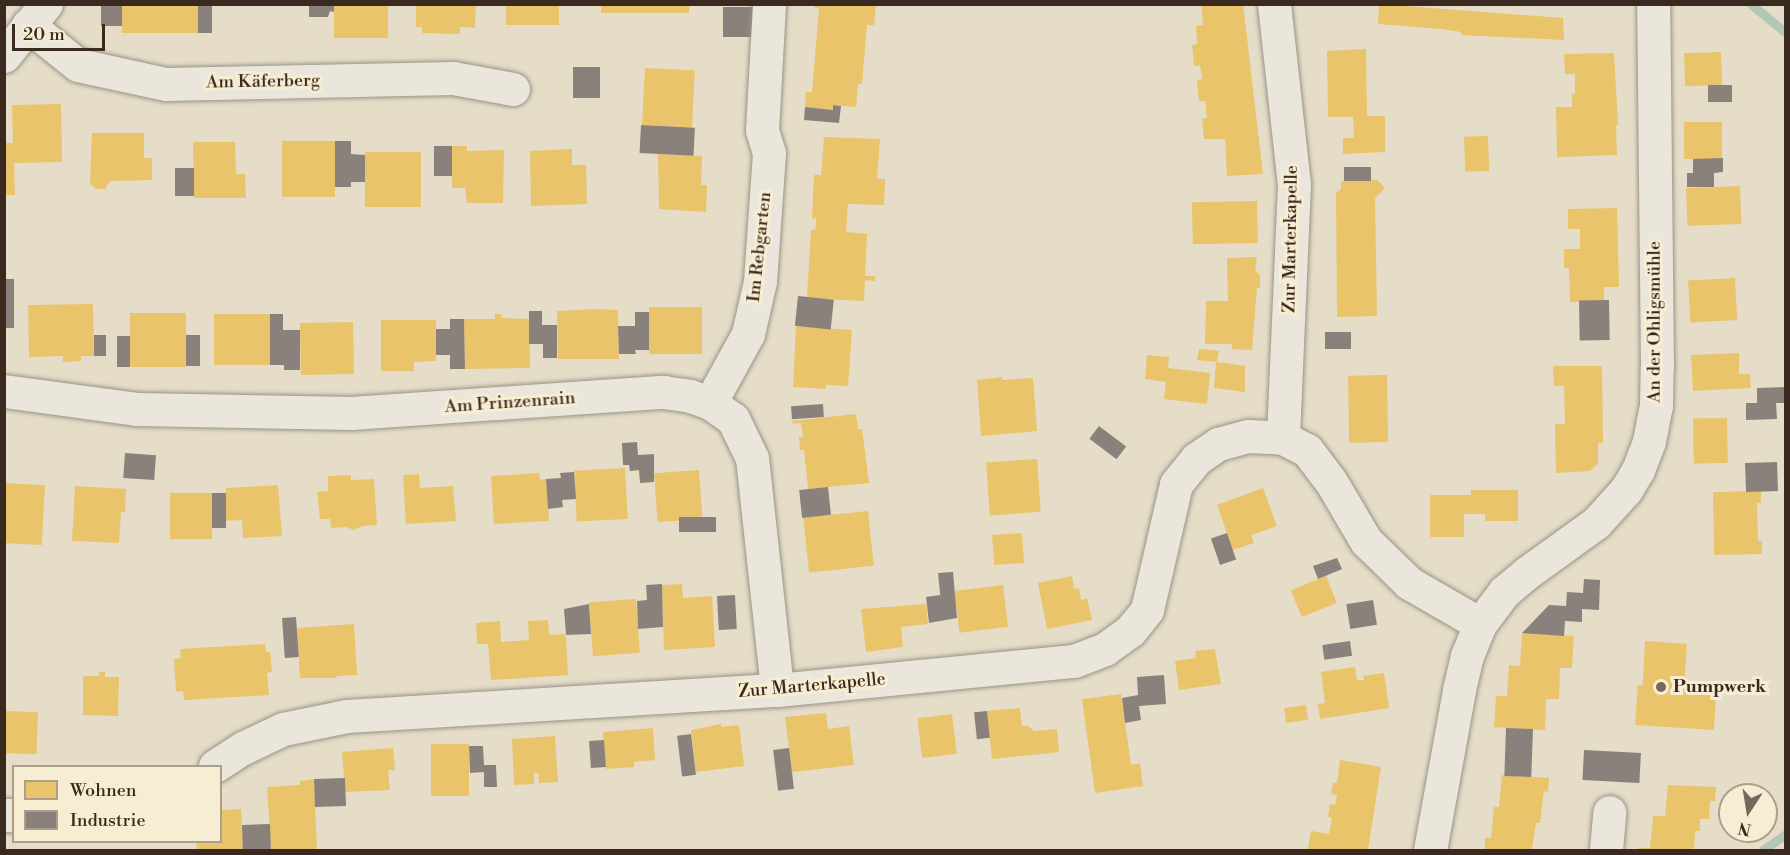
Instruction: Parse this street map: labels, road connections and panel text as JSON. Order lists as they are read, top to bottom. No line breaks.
{"streets":{"street":["Am Käferberg","Zur Marterkapelle","Im Rebgarten","An der Ohligsmühle","Am Prinzenrain"]},"crossings":[["Zur Marterkapelle","An der Ohligsmühle"],["Zur Marterkapelle","Am Prinzenrain"],["Im Rebgarten","Am Prinzenrain"]],"places":["Pumpwerk"],"legend":["Wohnen","Industrie"],"scale_bar":"20 m","north":"bottom"}
